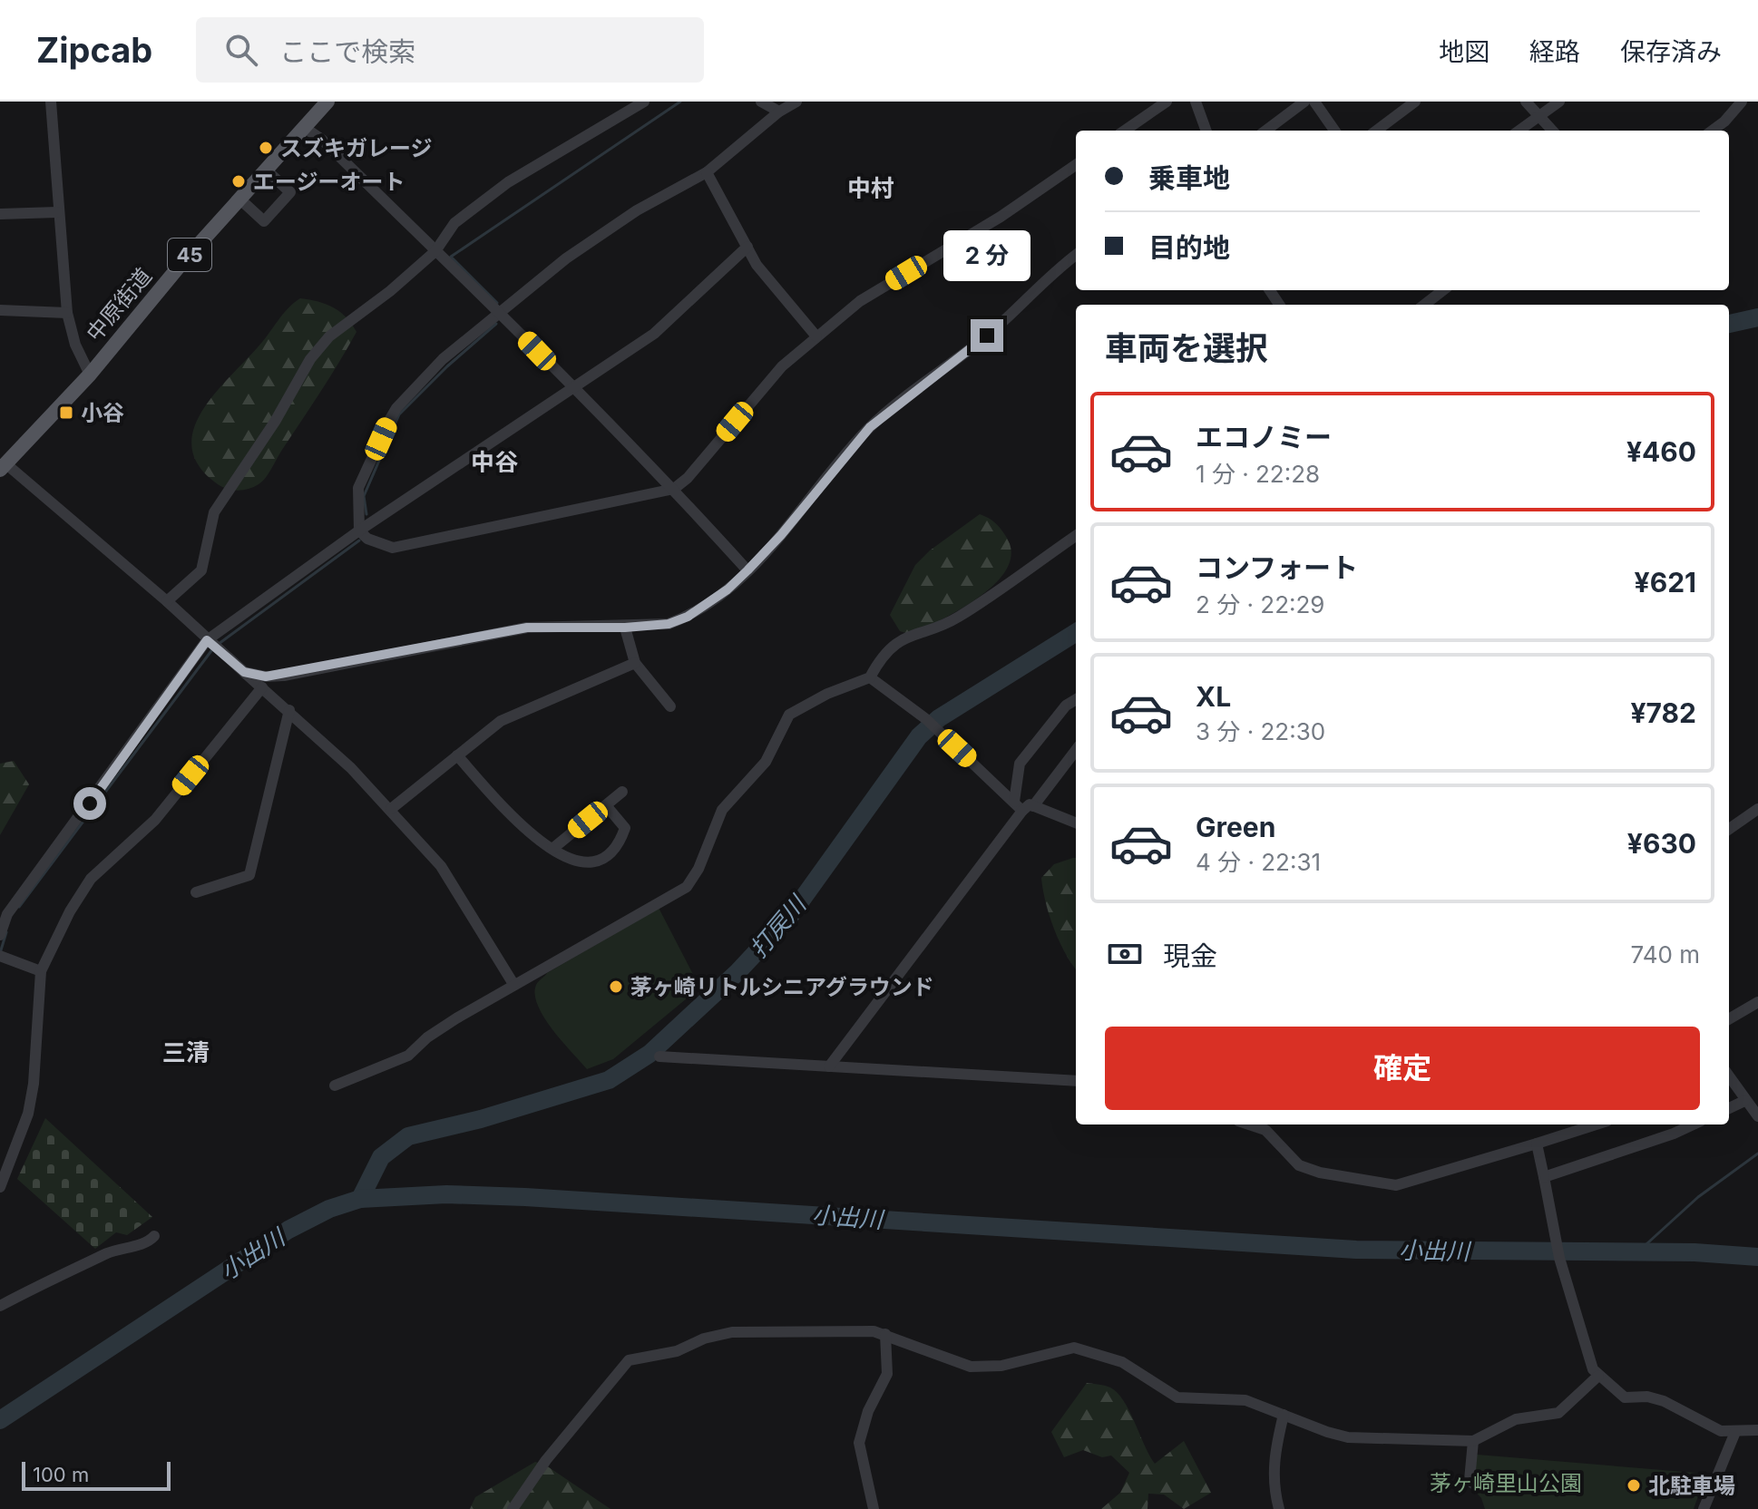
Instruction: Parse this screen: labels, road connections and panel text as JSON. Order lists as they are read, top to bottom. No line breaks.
{"streets":{"main road":["45","中原街道"]},"districts":["中村","中谷","三清"],"water":["打戻川","小出川"],"parks":["茅ヶ崎里山公園"],"places":{"other":["スズキガレージ","エージーオート","茅ヶ崎リトルシニアグラウンド","北駐車場"],"transit":["小谷"]},"scale_bar":"100 m","page":{"header":"Zipcab","search":"ここで検索","nav":["地図","経路","保存済み"],"banner":["乗車地","目的地"],"bubble":"2 分","heading":"車両を選択","list":[{"name":"エコノミー","note":"1 分 · 22:28","value":"¥460"},{"name":"コンフォート","note":"2 分 · 22:29","value":"¥621"},{"name":"XL","note":"3 分 · 22:30","value":"¥782"},{"name":"Green","note":"4 分 · 22:31","value":"¥630"}],"pay":["現金","740 m"],"buttons":"確定","scale":"100 m"}}
